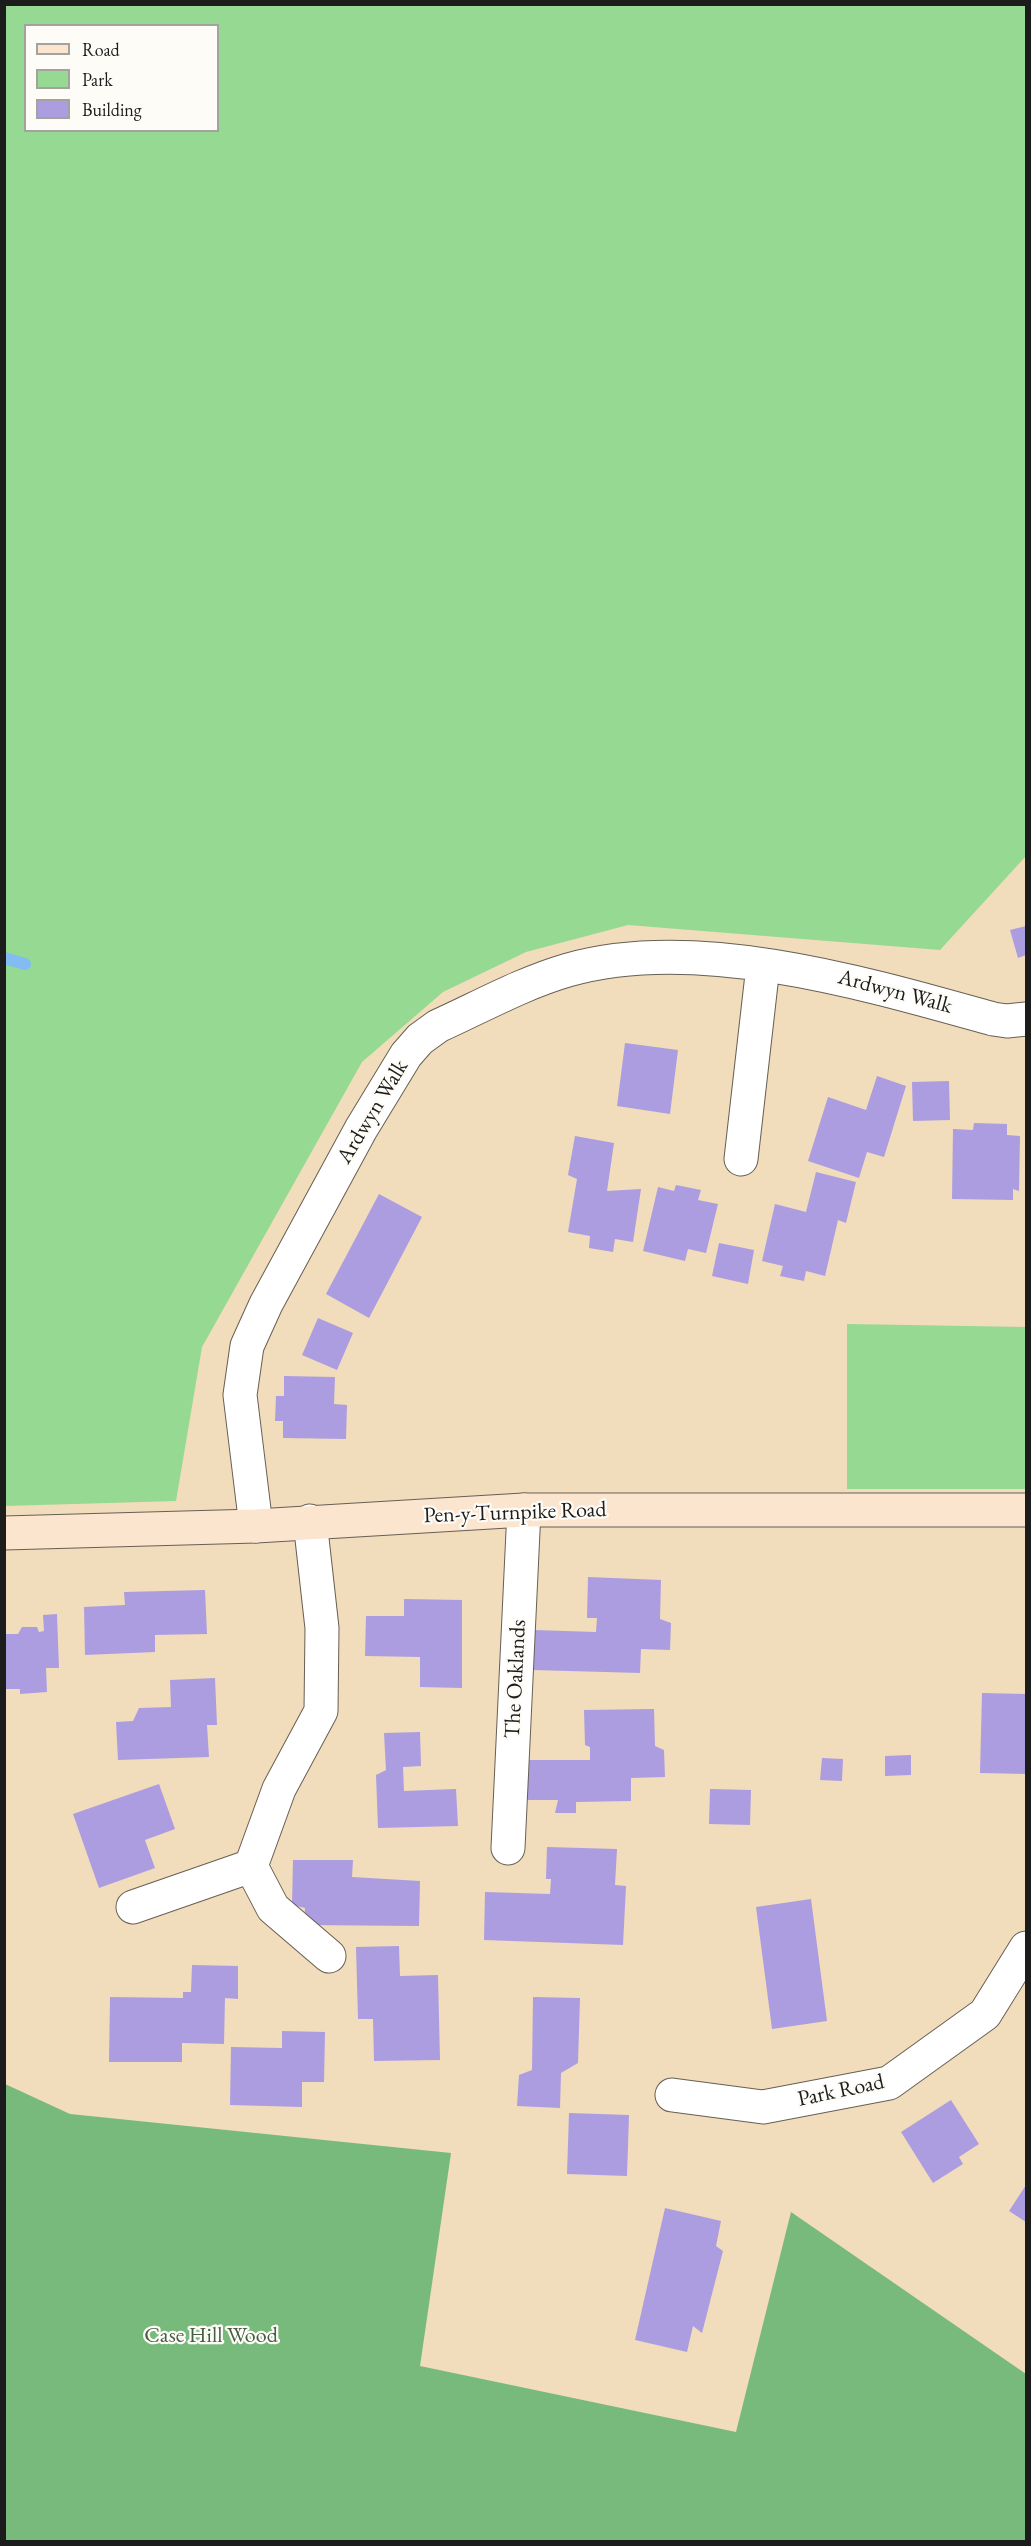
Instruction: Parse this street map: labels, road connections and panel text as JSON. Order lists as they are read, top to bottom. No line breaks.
{"streets":{"street":["Ardwyn Walk","Pen-y-Turnpike Road","The Oaklands","Park Road"]},"crossings":[["Ardwyn Walk","Pen-y-Turnpike Road"],["Pen-y-Turnpike Road","The Oaklands"]],"parks":["Case Hill Wood"],"legend":["Road","Park","Building"]}
